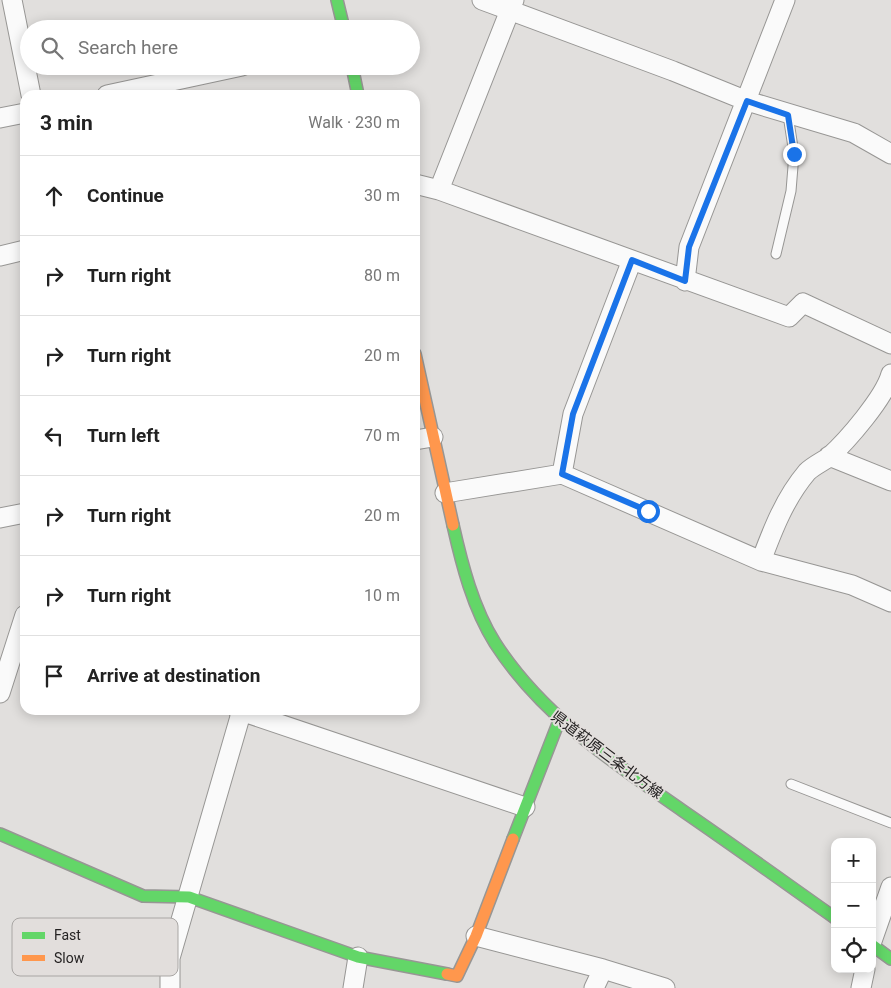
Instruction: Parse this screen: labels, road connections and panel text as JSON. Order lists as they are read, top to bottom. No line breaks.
{"streets":{"main road":["県道萩原三条北方線"]},"legend":["Fast","Slow"],"page":{"search":"Search here","heading":["3 min","Walk · 230 m"],"list":[["Continue","30 m"],["Turn right","80 m"],["Turn right","20 m"],["Turn left","70 m"],["Turn right","20 m"],["Turn right","10 m"],"Arrive at destination"],"map_buttons":["+","−"]}}
